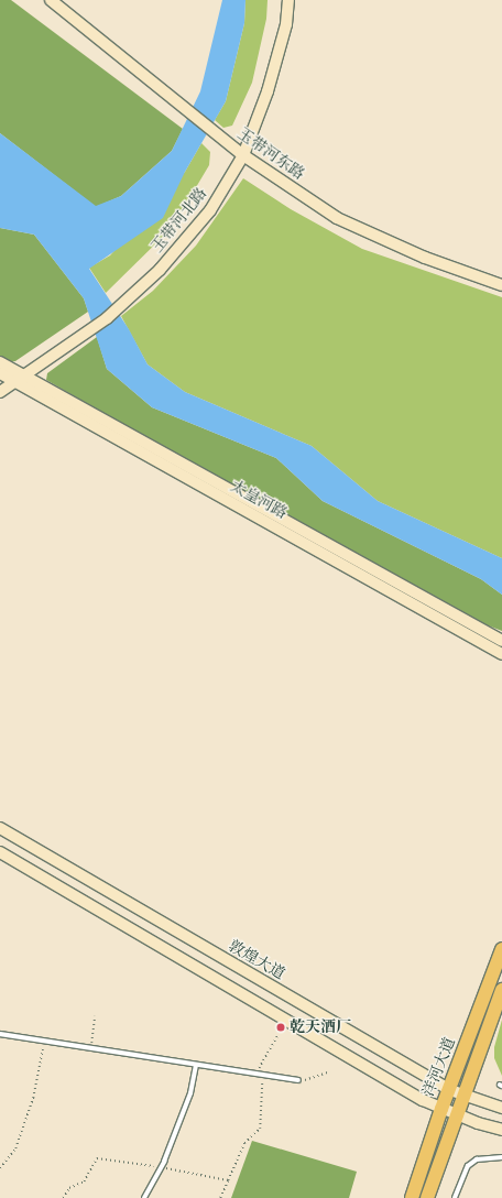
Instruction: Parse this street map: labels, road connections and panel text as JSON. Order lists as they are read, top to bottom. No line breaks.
{"streets":{"main road":["洋河大道"],"street":["玉带河东路","玉带河北路","太皇河路","敦煌大道"]},"crossings":[["玉带河东路","玉带河北路"],["玉带河北路","太皇河路"],["敦煌大道","洋河大道"]],"places":["乾天酒厂"]}
